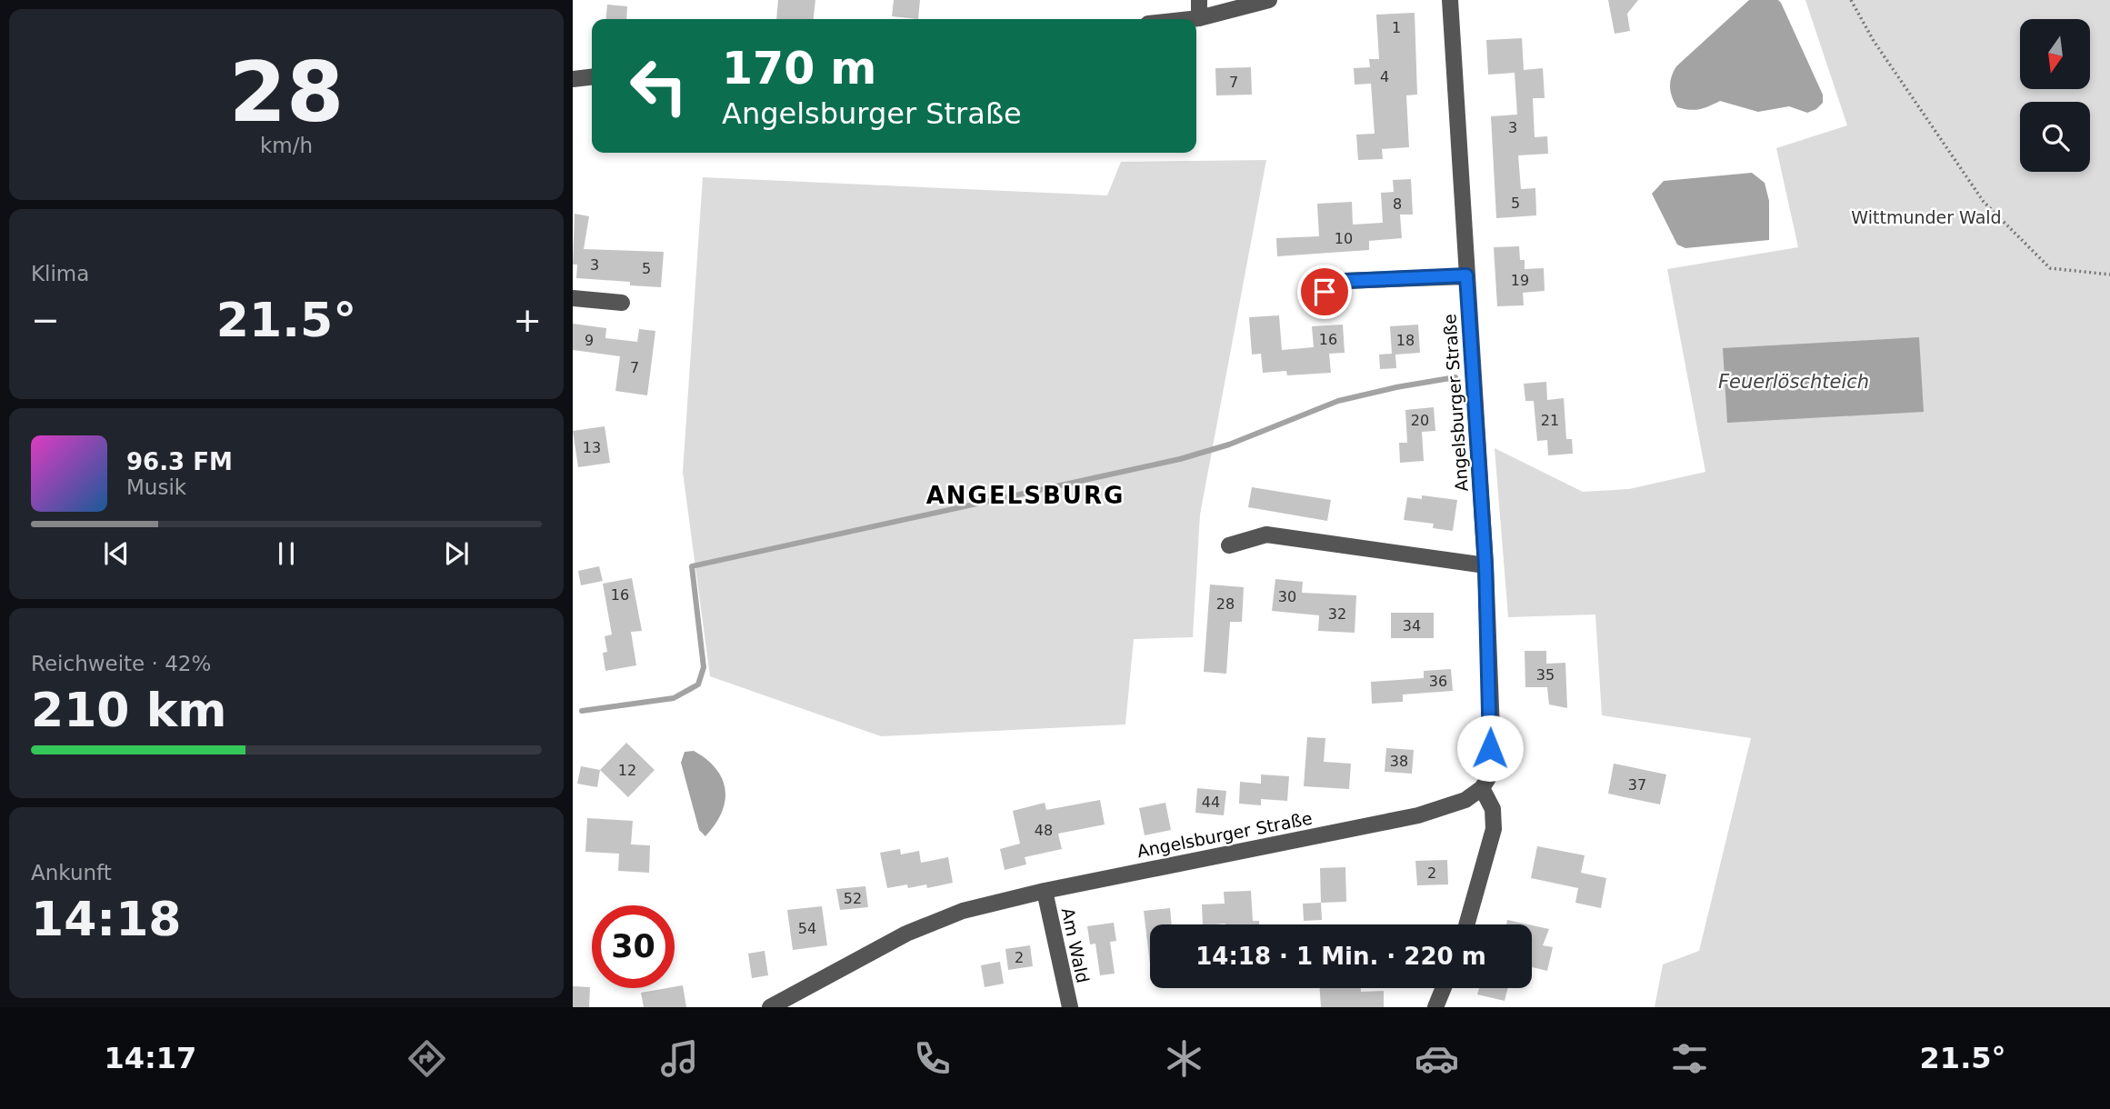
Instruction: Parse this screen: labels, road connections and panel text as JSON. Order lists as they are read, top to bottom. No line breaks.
{"streets":{"street":["Angelsburger Straße","Am Wald"]},"crossings":[["Angelsburger Straße","Am Wald"]],"districts":["ANGELSBURG"],"water":["Feuerlöschteich"],"parks":["Wittmunder Wald"],"house_numbers":["1","4","7","3","5","8","10","3","5","19","16","9","18","7","20","21","13","16","30","28","32","34","35","36","38","12","37","44","48","2","52","54","2"],"north":"bottom","page":{"tile":[["28","km/h"],"Klima",["Reichweite · 42%","210 km"],["Ankunft","14:18"]],"turn":["170 m","Angelsburger Straße"],"heat":["−","21.5°","+"],"song":["96.3 FM","Musik"],"limit":"30","trip":"14:18 · 1 Min. · 220 m","tabs":["14:17","21.5°"]}}
